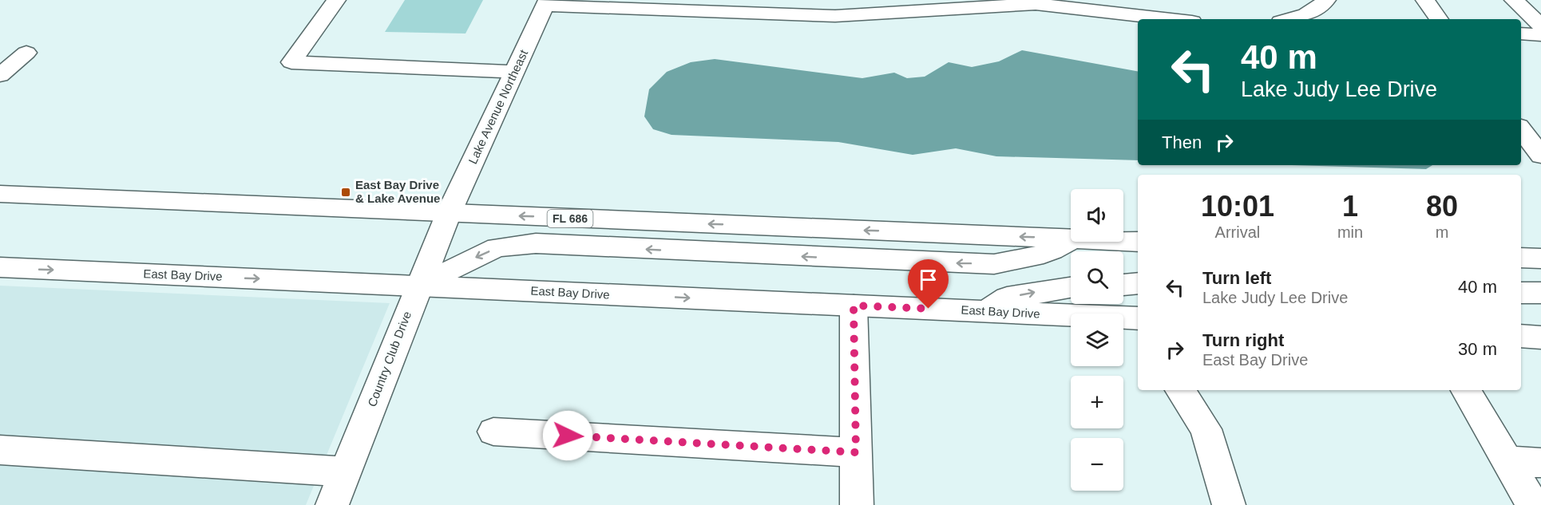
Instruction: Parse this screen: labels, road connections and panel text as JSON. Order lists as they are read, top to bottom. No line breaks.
{"streets":{"main road":["Lake Avenue Northeast","FL 686","East Bay Drive","Country Club Drive"]},"crossings":[["Lake Avenue Northeast","FL 686"],["Lake Avenue Northeast","Country Club Drive"],["FL 686","Country Club Drive"],["East Bay Drive","Country Club Drive"]],"places":{"transit":["East Bay Drive & Lake Avenue"]},"page":{"turn":["40 m","Lake Judy Lee Drive"],"then":"Then","eta":["10:01","Arrival","1","min","80","m"],"map_buttons":["+","−"],"list":[{"name":"Turn left","note":"Lake Judy Lee Drive","value":"40 m"},{"name":"Turn right","note":"East Bay Drive","value":"30 m"}]}}
